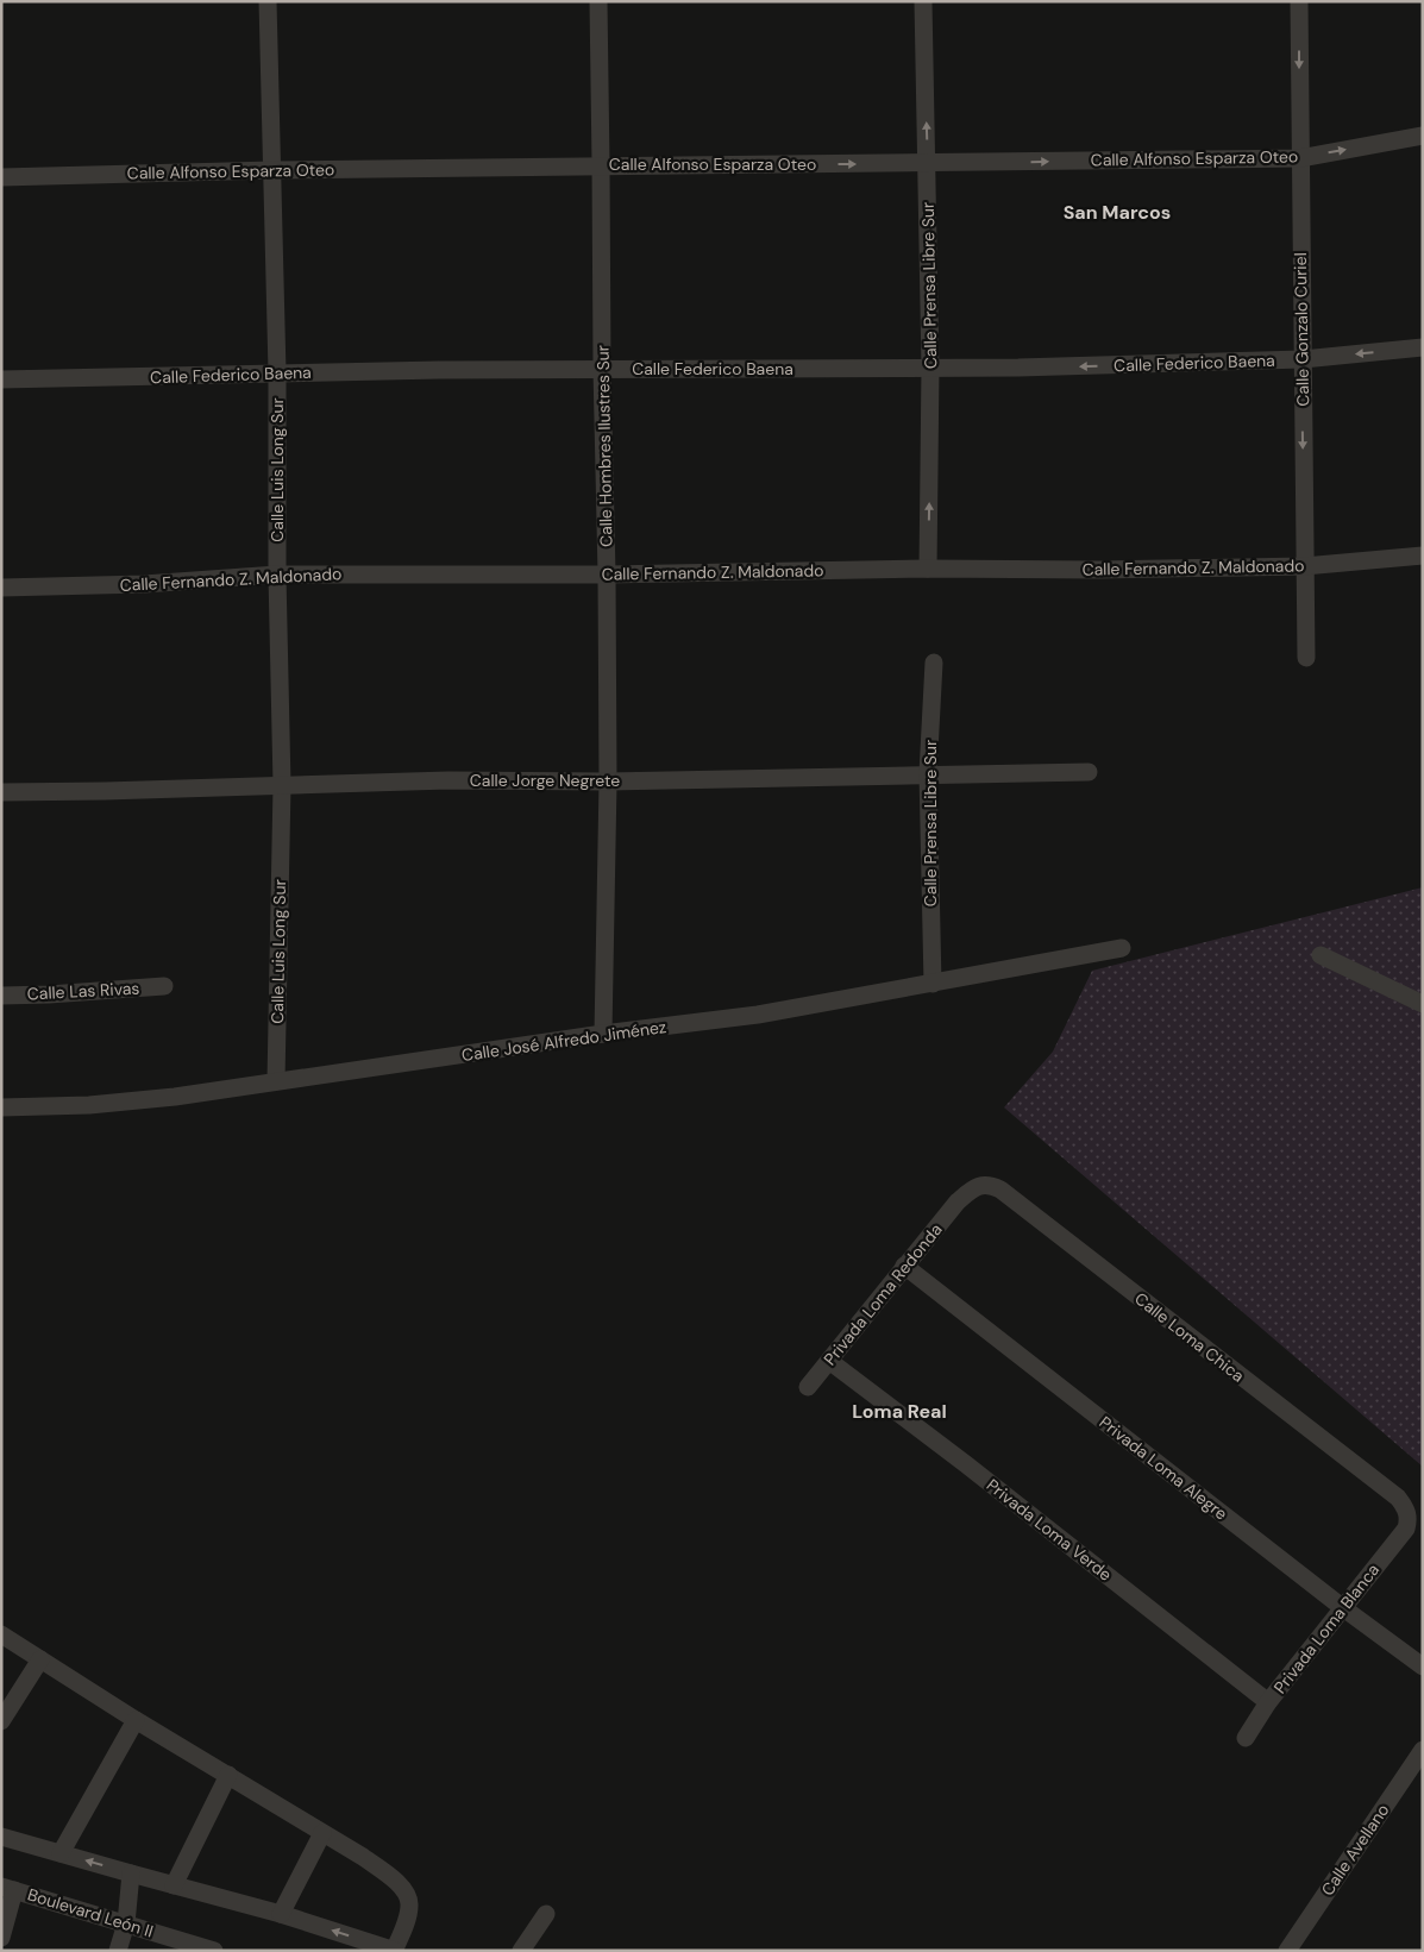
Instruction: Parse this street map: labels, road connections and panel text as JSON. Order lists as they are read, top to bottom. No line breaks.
{"streets":{"street":["Calle Alfonso Esparza Oteo","Calle Prensa Libre Sur","Calle Gonzalo Curiel","Calle Federico Baena","Calle Hombres Ilustres Sur","Calle Luis Long Sur","Calle Fernando Z. Maldonado","Calle Jorge Negrete","Calle Las Rivas","Calle José Alfredo Jiménez","Privada Loma Redonda","Calle Loma Chica","Privada Loma Alegre","Privada Loma Verde","Privada Loma Blanca","Calle Avellano","Boulevard León II"]},"crossings":[["Calle Alfonso Esparza Oteo","Calle Prensa Libre Sur"],["Calle Alfonso Esparza Oteo","Calle Gonzalo Curiel"],["Calle Alfonso Esparza Oteo","Calle Hombres Ilustres Sur"],["Calle Alfonso Esparza Oteo","Calle Luis Long Sur"],["Calle Prensa Libre Sur","Calle Federico Baena"],["Calle Prensa Libre Sur","Calle Fernando Z. Maldonado"],["Calle Prensa Libre Sur","Calle Jorge Negrete"],["Calle Prensa Libre Sur","Calle José Alfredo Jiménez"],["Calle Gonzalo Curiel","Calle Federico Baena"],["Calle Gonzalo Curiel","Calle Fernando Z. Maldonado"],["Calle Federico Baena","Calle Hombres Ilustres Sur"],["Calle Federico Baena","Calle Luis Long Sur"],["Calle Hombres Ilustres Sur","Calle Fernando Z. Maldonado"],["Calle Hombres Ilustres Sur","Calle Jorge Negrete"],["Calle Hombres Ilustres Sur","Calle José Alfredo Jiménez"],["Calle Luis Long Sur","Calle Fernando Z. Maldonado"],["Calle Luis Long Sur","Calle Jorge Negrete"],["Calle Luis Long Sur","Calle José Alfredo Jiménez"],["Privada Loma Redonda","Calle Loma Chica"],["Privada Loma Redonda","Privada Loma Alegre"],["Privada Loma Redonda","Privada Loma Verde"],["Calle Loma Chica","Privada Loma Blanca"],["Privada Loma Alegre","Privada Loma Blanca"],["Privada Loma Verde","Privada Loma Blanca"]],"one_way":["Calle Alfonso Esparza Oteo","Calle Prensa Libre Sur","Calle Gonzalo Curiel"],"districts":["San Marcos","Loma Real"]}
